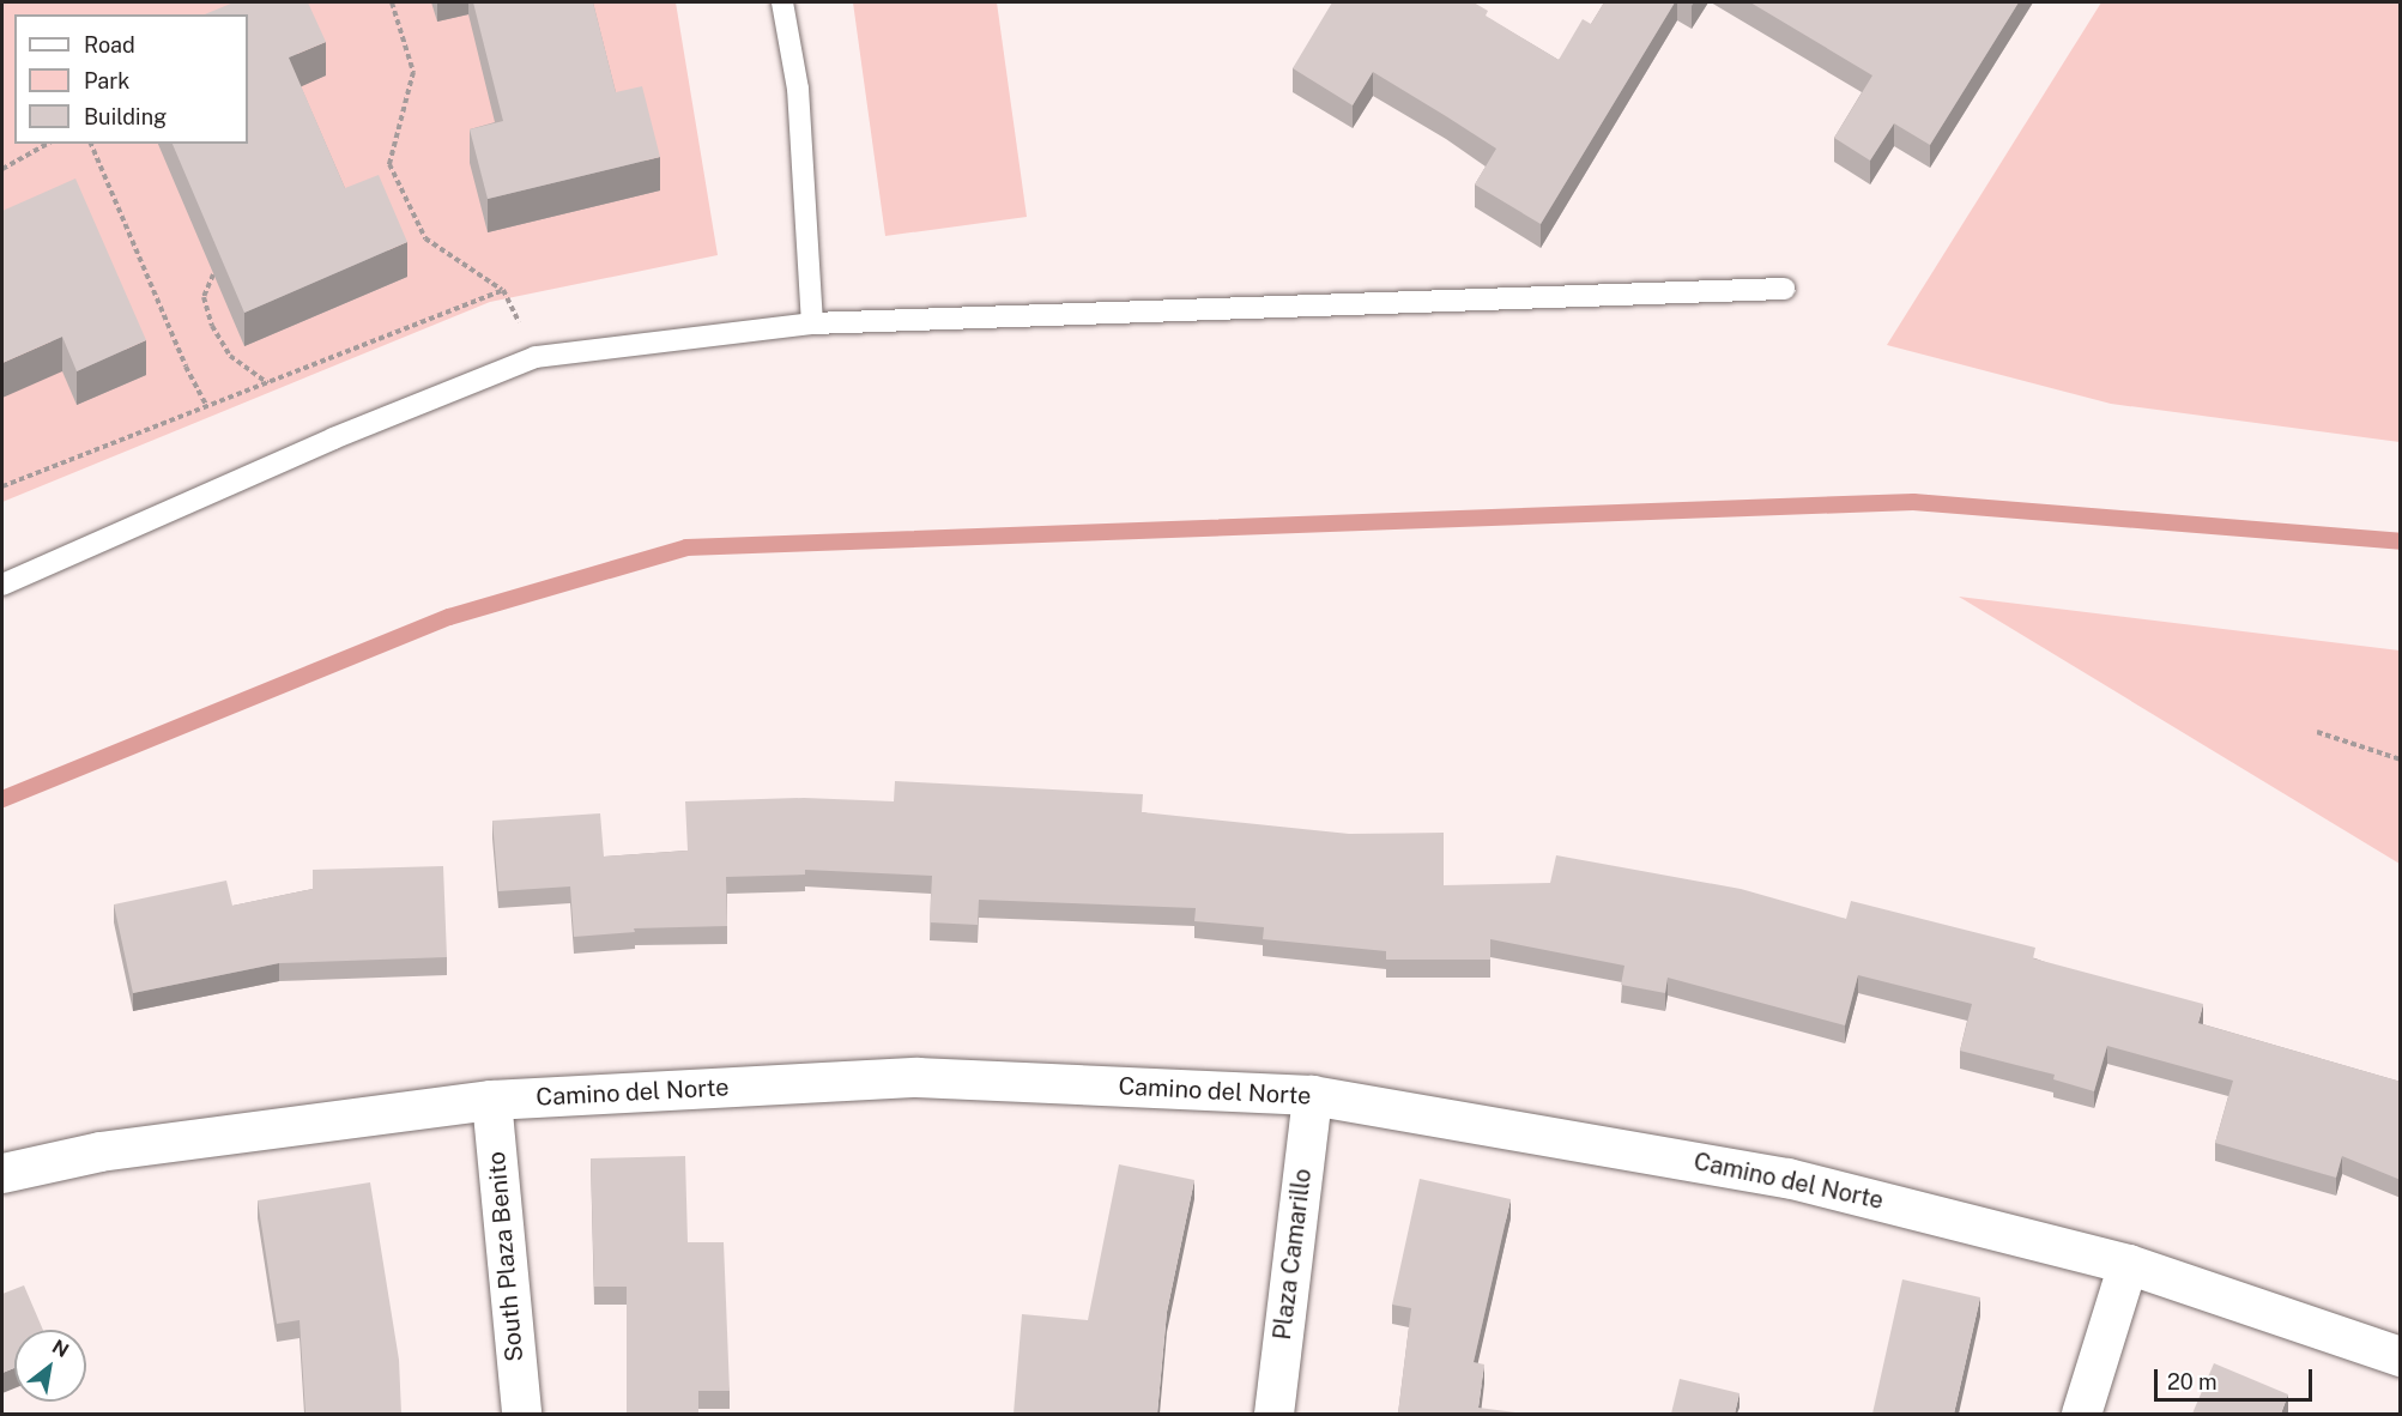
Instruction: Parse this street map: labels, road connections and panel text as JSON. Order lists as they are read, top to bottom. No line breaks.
{"streets":{"street":["Camino del Norte","Plaza Camarillo","South Plaza Benito"]},"crossings":[["Camino del Norte","Plaza Camarillo"],["Camino del Norte","South Plaza Benito"]],"legend":["Road","Park","Building"],"scale_bar":"20 m","north":"top right"}
